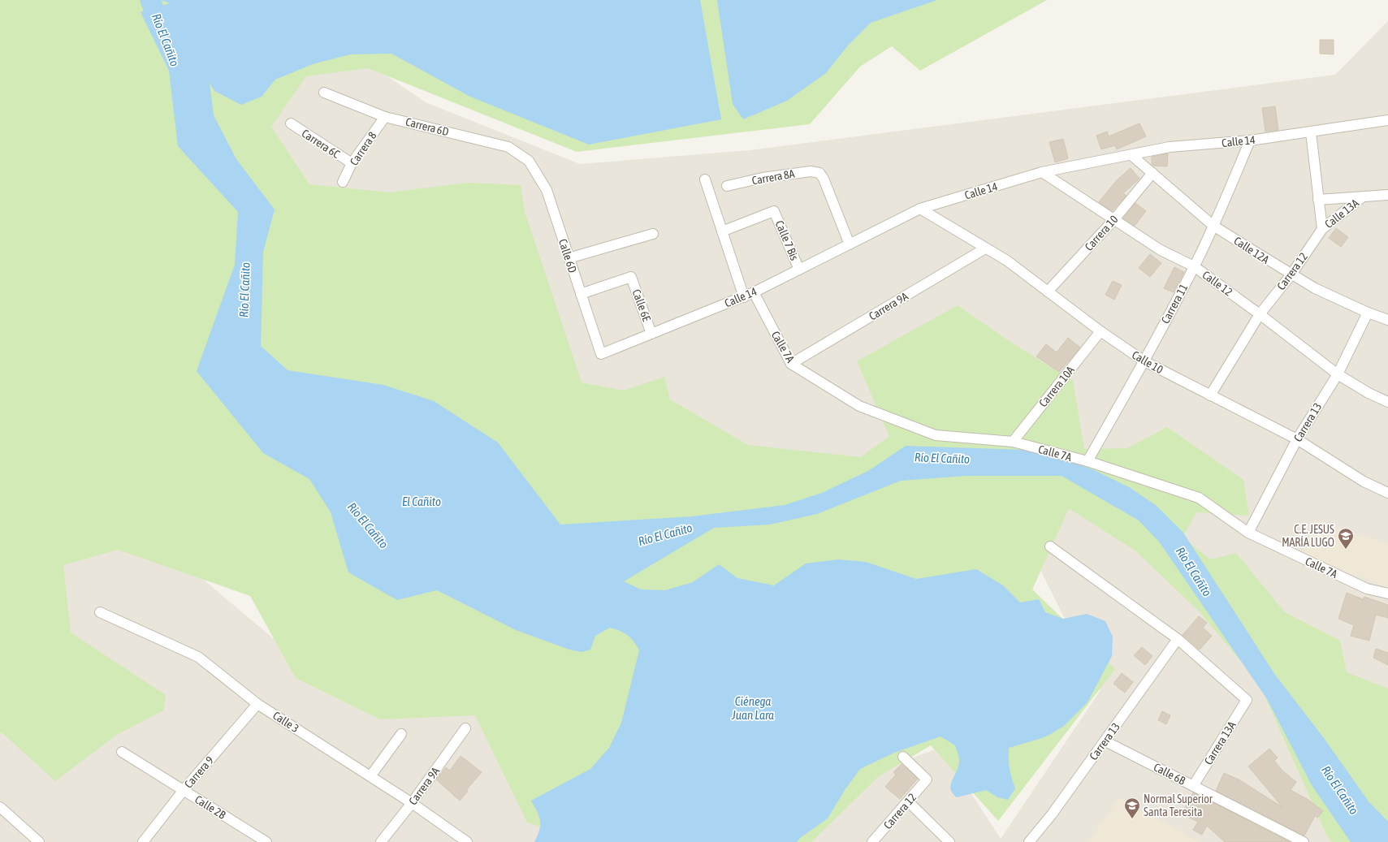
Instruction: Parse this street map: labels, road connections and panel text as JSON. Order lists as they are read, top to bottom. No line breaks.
{"streets":{"street":["Carrera 6D","Calle 14","Carrera 6C","Carrera 8","Carrera 8A","Calle 13A","Carrera 10","Calle 7 Bis","Calle 12A","Calle 6D","Carrera 12","Calle 12","Carrera 11","Calle 6E","Carrera 9A","Calle 7A","Calle 10","Carrera 10A","Carrera 13","Calle 3","Carrera 13A","Carrera 9","Calle 6B","Calle 2B"]},"crossings":[["Carrera 6D","Carrera 8"],["Carrera 6D","Calle 6D"],["Calle 14","Carrera 8A"],["Calle 14","Calle 7 Bis"],["Calle 14","Calle 12A"],["Calle 14","Calle 6D"],["Calle 14","Calle 12"],["Calle 14","Carrera 11"],["Calle 14","Calle 6E"],["Calle 14","Calle 7A"],["Calle 14","Calle 10"],["Carrera 6C","Carrera 8"],["Calle 13A","Carrera 12"],["Carrera 10","Calle 12A"],["Carrera 10","Calle 12"],["Carrera 10","Calle 10"],["Calle 12A","Carrera 12"],["Calle 12A","Carrera 11"],["Calle 12A","Carrera 13"],["Calle 6D","Calle 6E"],["Carrera 12","Calle 12"],["Carrera 12","Calle 10"],["Calle 12","Carrera 11"],["Calle 12","Carrera 13"],["Carrera 11","Calle 7A"],["Carrera 11","Calle 10"],["Carrera 9A","Calle 7A"],["Carrera 9A","Calle 10"],["Carrera 9A","Calle 3"],["Calle 7A","Carrera 10A"],["Calle 7A","Carrera 13"],["Calle 10","Carrera 10A"],["Calle 10","Carrera 13"],["Carrera 13","Carrera 13A"],["Carrera 13","Calle 6B"],["Calle 3","Carrera 9"],["Carrera 13A","Calle 6B"],["Carrera 9","Calle 2B"]],"water":["Río El Cañito","El Cañito","Ciénega Juan Lara"],"places":{"school or university":["C.E. JESUS MARÍA LUGO","Normal Superior Santa Teresita"]}}
